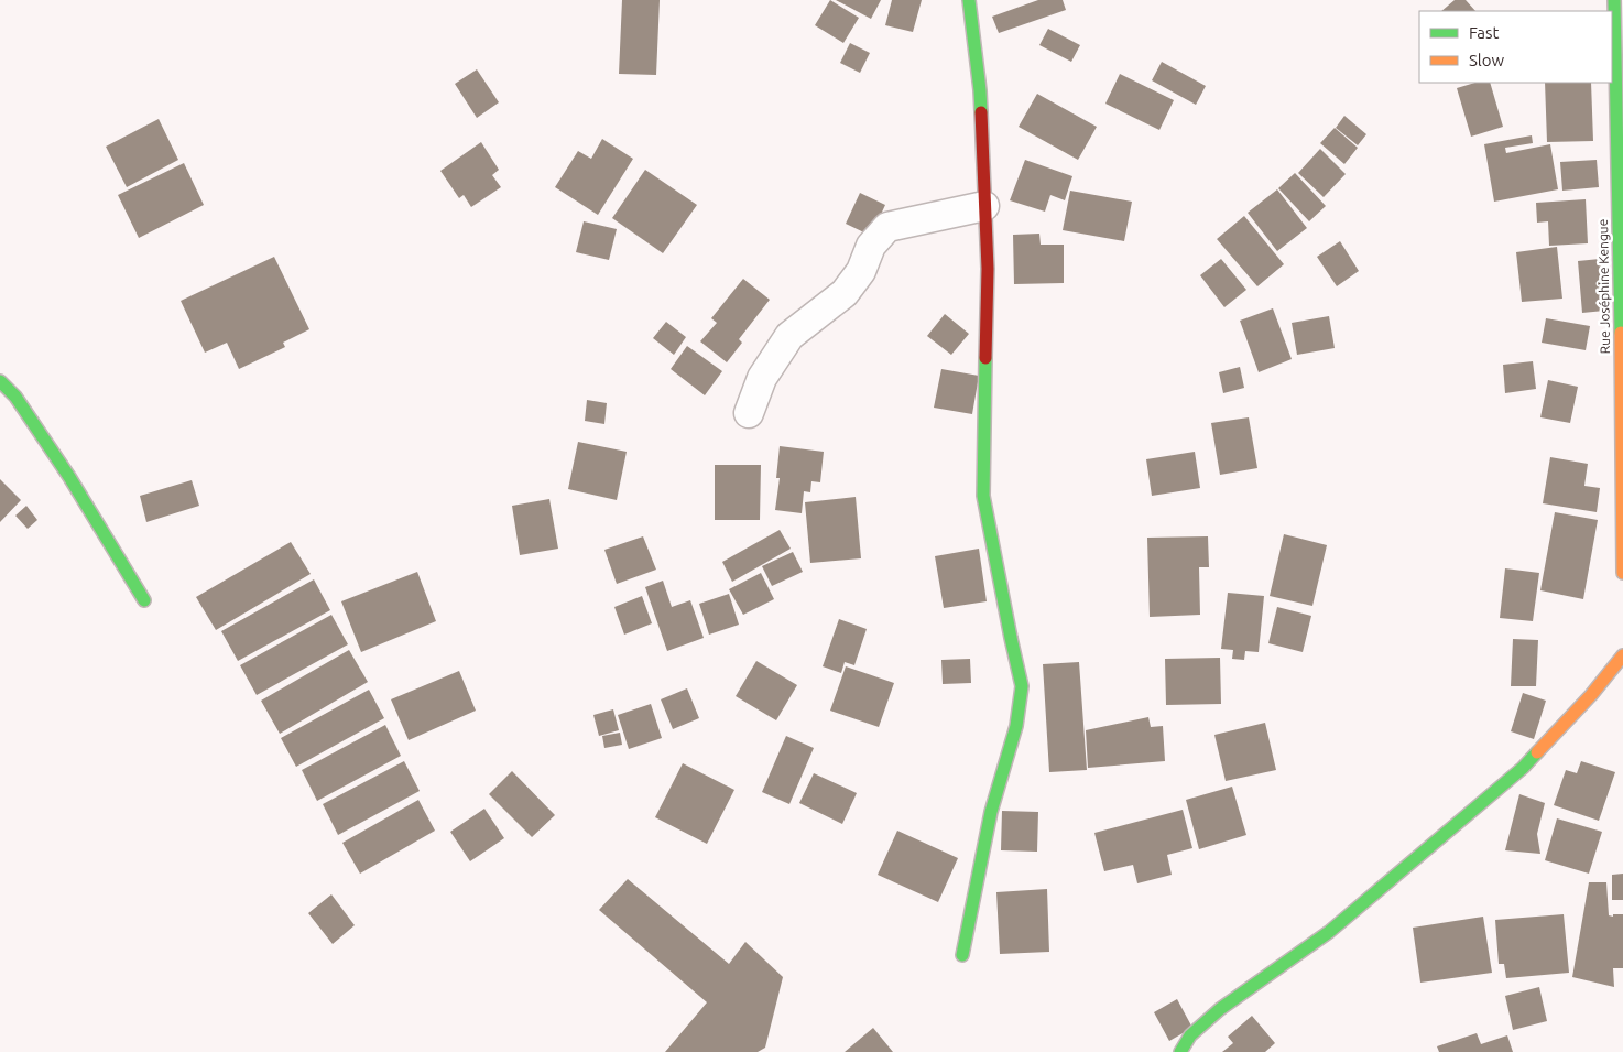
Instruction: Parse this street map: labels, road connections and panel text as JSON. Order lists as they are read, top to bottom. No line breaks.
{"streets":{"street":["Rue Joséphine Kengue"]},"legend":["Fast","Slow"]}
